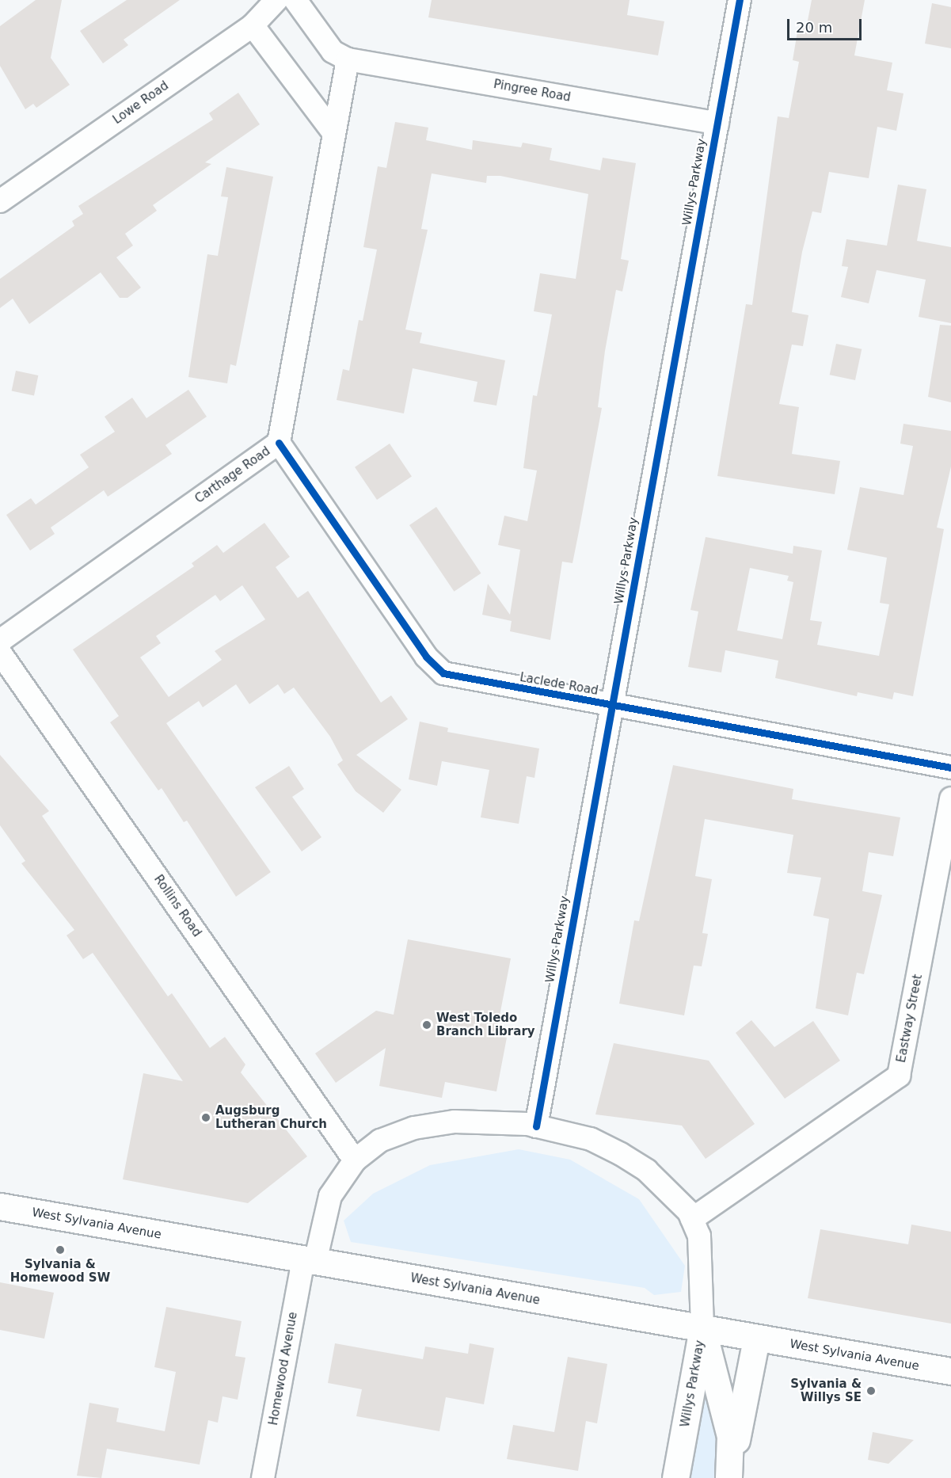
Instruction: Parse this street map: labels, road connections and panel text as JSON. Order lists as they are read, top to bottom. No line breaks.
{"streets":{"main road":["Willys Parkway","West Sylvania Avenue"],"street":["Pingree Road","Lowe Road","Carthage Road","Laclede Road","Rollins Road","Eastway Street","Homewood Avenue"]},"crossings":[["Pingree Road","Willys Parkway"],["Willys Parkway","Laclede Road"],["Willys Parkway","West Sylvania Avenue"],["Willys Parkway","Homewood Avenue"],["Carthage Road","Laclede Road"],["Rollins Road","Homewood Avenue"],["Eastway Street","Homewood Avenue"],["West Sylvania Avenue","Homewood Avenue"]],"places":["West Toledo Branch Library","Augsburg Lutheran Church","Sylvania & Homewood SW","Sylvania & Willys SE"],"scale_bar":"20 m"}
